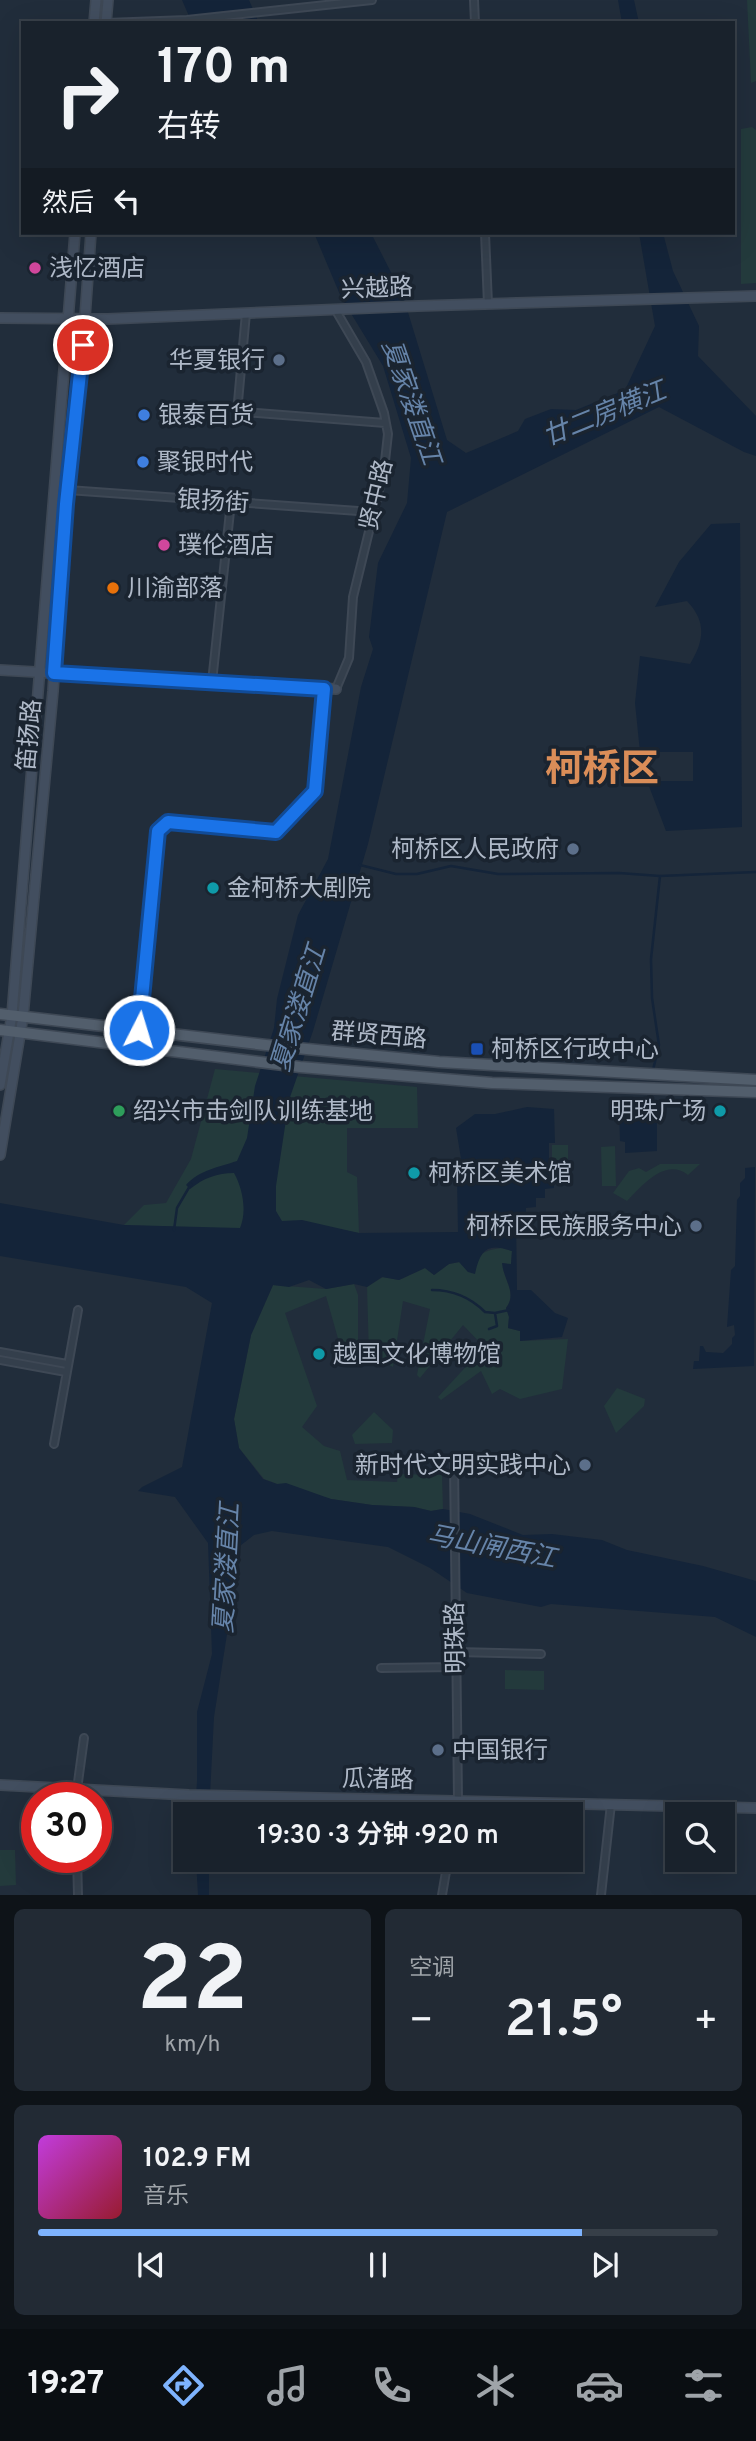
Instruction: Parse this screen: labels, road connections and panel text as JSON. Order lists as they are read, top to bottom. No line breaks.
{"streets":{"main road":["群贤西路"],"street":["兴越路","贤中路","银扬街","笛扬路","明珠路","瓜渚路"]},"crossings":[["兴越路","贤中路"],["兴越路","笛扬路"],["贤中路","银扬街"],["银扬街","笛扬路"],["笛扬路","群贤西路"],["明珠路","瓜渚路"]],"districts":["柯桥区"],"water":["夏家溇直江","廿二房横江","马山闸西江"],"places":{"other":["浅忆酒店","华夏银行","银泰百货","聚银时代","璞伦酒店","川渝部落","柯桥区人民政府","金柯桥大剧院","绍兴市击剑队训练基地","明珠广场","柯桥区美术馆","柯桥区民族服务中心","越国文化博物馆","新时代文明实践中心","中国银行"],"transit":["柯桥区行政中心"]},"page":{"turn":["170 m","右转"],"then":"然后","limit":"30","trip":"19:30 · 3 分钟 · 920 m","tile":[["22","km/h"],"空调"],"heat":["−","21.5°","+"],"song":["102.9 FM","音乐"],"tabs":"19:27"}}
